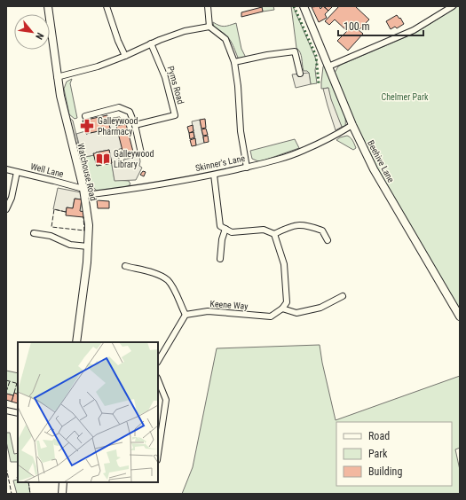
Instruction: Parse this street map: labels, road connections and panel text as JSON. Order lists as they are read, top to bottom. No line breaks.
{"streets":{"street":["Pyms Road","Beehive Lane","Skinner's Lane","Well Lane","Watchouse Road","Keene Way"]},"crossings":[["Beehive Lane","Skinner's Lane"],["Skinner's Lane","Well Lane"],["Skinner's Lane","Watchouse Road"],["Well Lane","Watchouse Road"]],"parks":["Chelmer Park"],"places":{"pharmacy":["Galleywood Pharmacy"],"library":["Galleywood Library"]},"legend":["Road","Park","Building"],"scale_bar":"100 m","north":"bottom right"}
